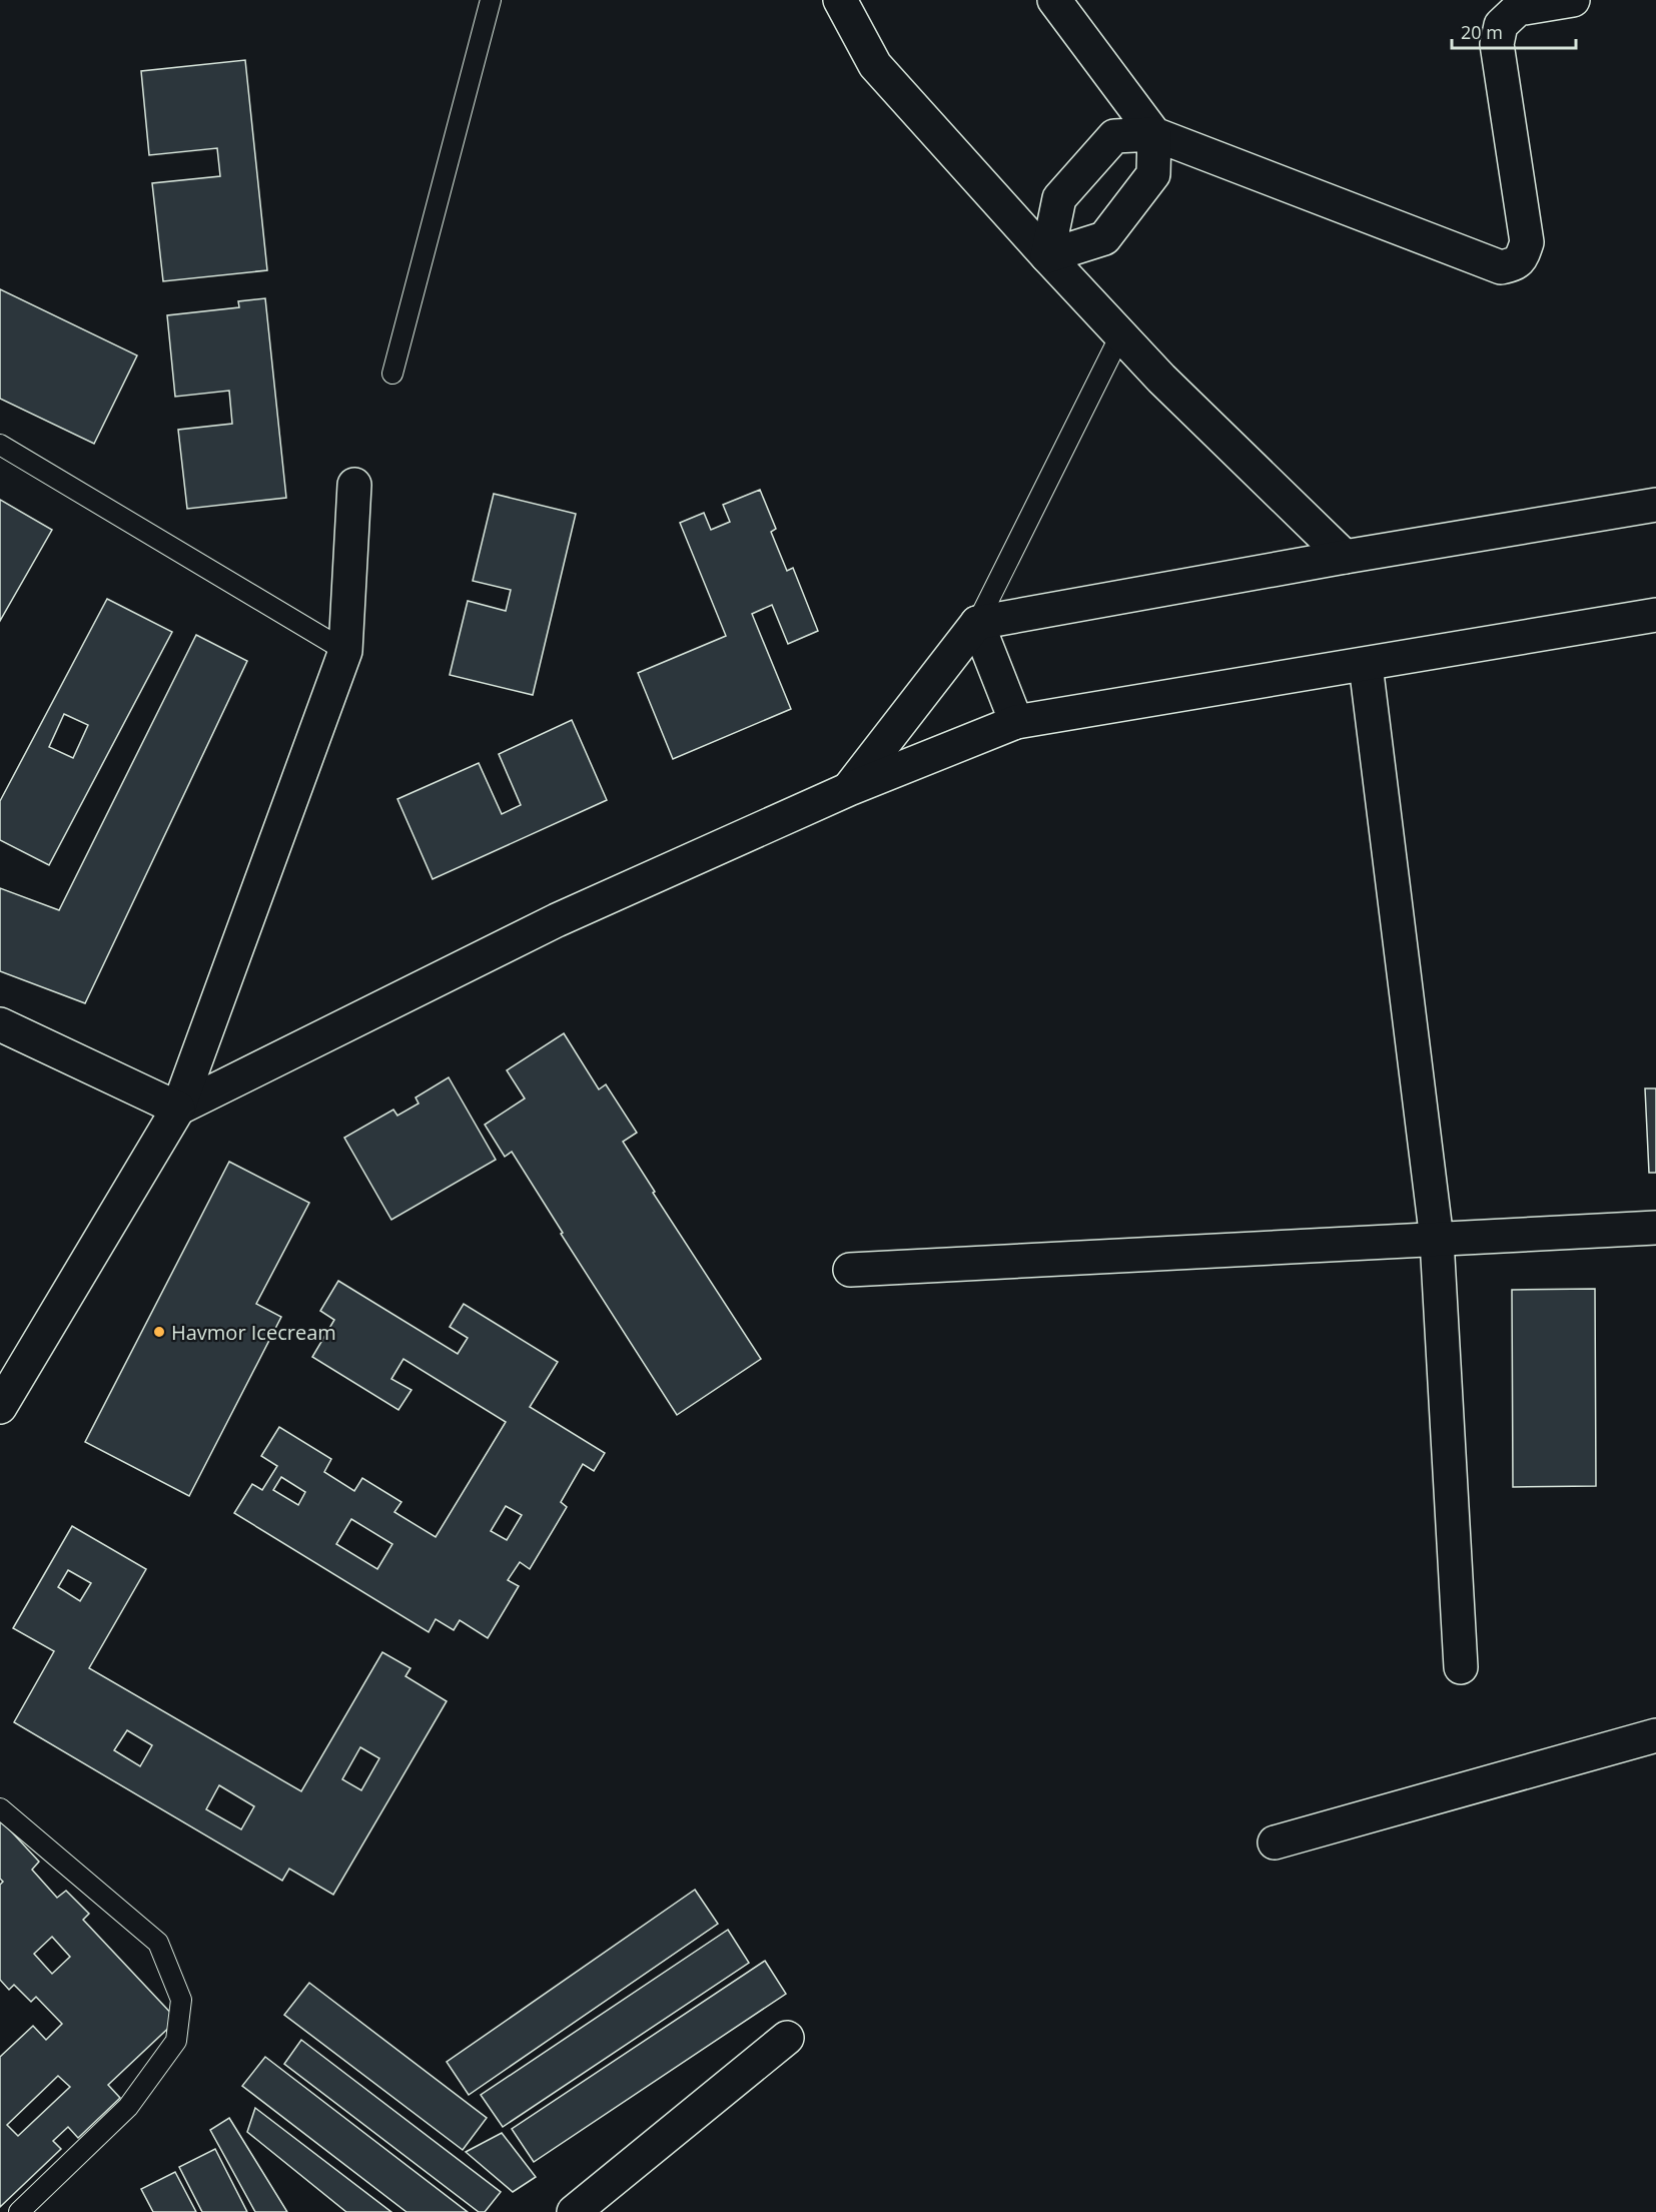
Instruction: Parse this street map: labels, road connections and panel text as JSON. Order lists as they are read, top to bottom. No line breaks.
{"places":["Havmor Icecream"],"scale_bar":"20 m"}
